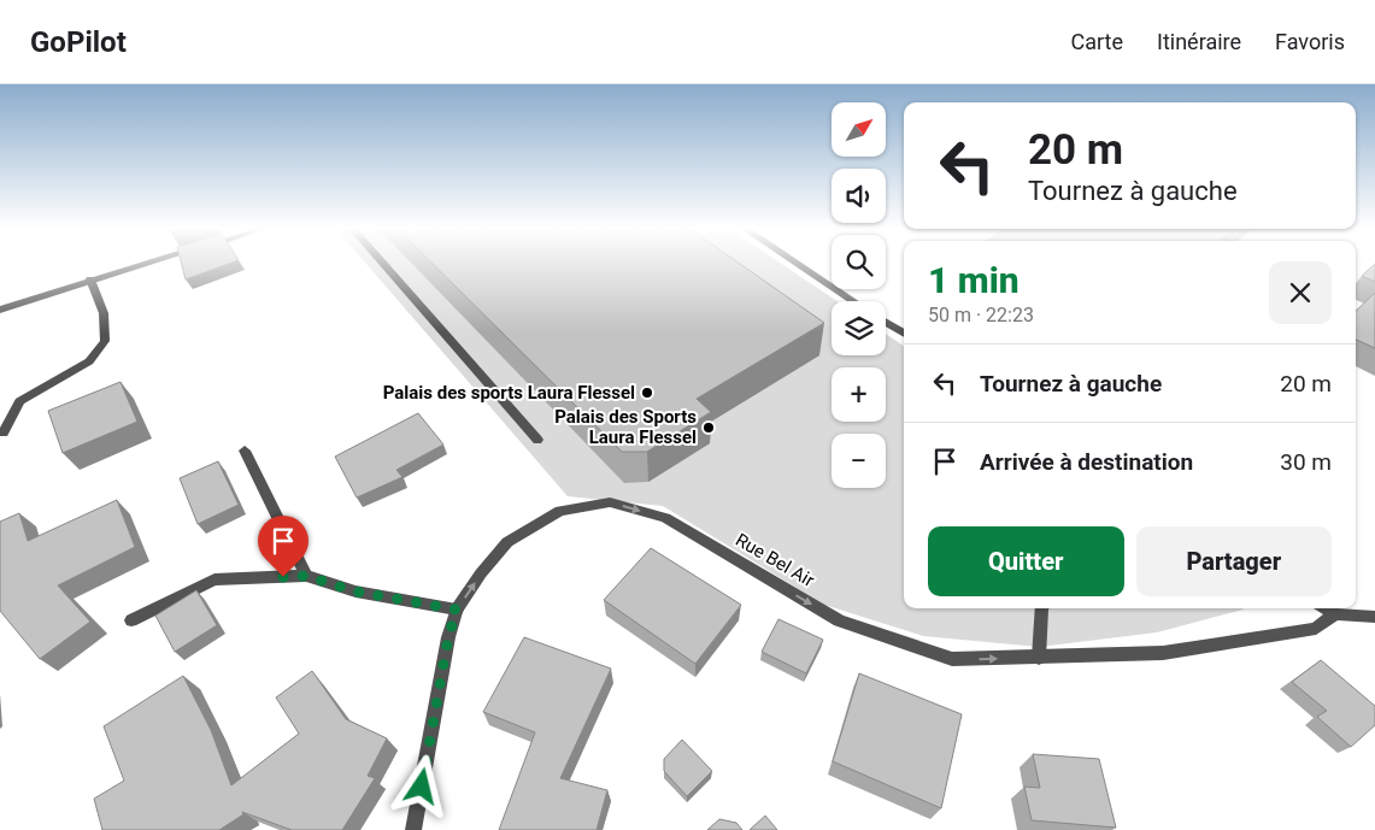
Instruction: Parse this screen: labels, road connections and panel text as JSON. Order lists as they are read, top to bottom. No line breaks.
{"streets":{"street":["Rue Bel Air"]},"one_way":["Rue Bel Air"],"places":["Palais des sports Laura Flessel","Palais des Sports Laura Flessel"],"north":"top right","page":{"header":"GoPilot","nav":["Carte","Itinéraire","Favoris"],"map_buttons":["+","−"],"turn":["20 m","Tournez à gauche"],"heading":["1 min","50 m · 22:23"],"list":[{"name":"Tournez à gauche","value":"20 m"},{"name":"Arrivée à destination","value":"30 m"}],"buttons":["Quitter","Partager"]}}
